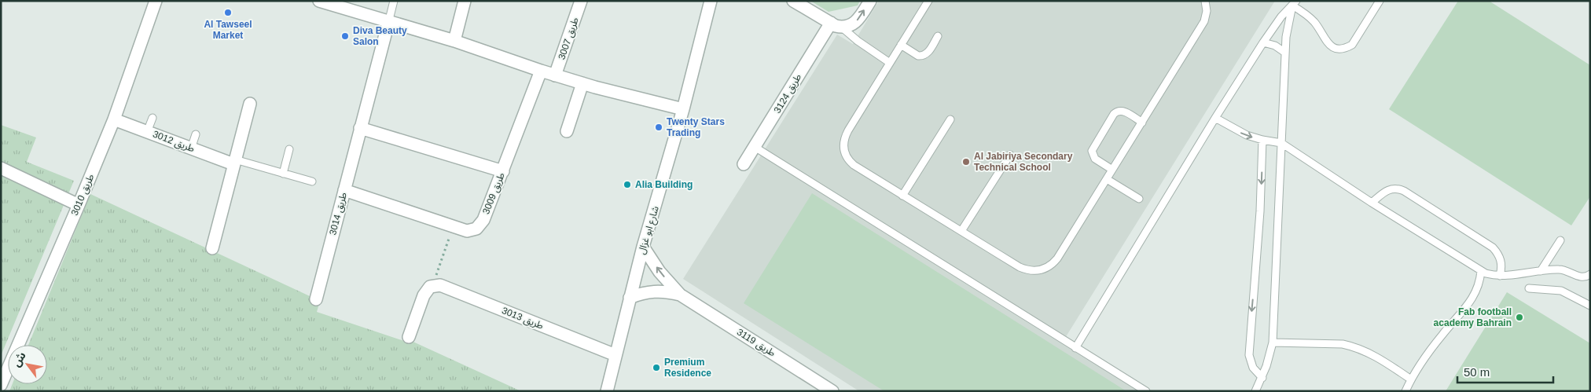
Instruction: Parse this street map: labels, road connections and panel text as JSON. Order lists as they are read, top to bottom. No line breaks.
{"streets":{"street":["طريق 3007","طريق 3124","طريق 3012","طريق 3009","طريق 3010","طريق 3014","شارع ابو غزال","طريق 3013","طريق 3119"]},"crossings":[["طريق 3012","طريق 3010"],["طريق 3009","طريق 3014"],["شارع ابو غزال","طريق 3013"]],"places":["Al Tawseel Market","Diva Beauty Salon","Twenty Stars Trading","Al Jabiriya Secondary Technical School","Alia Building","Fab football academy Bahrain","Premium Residence"],"scale_bar":"50 m","north":"top left"}
